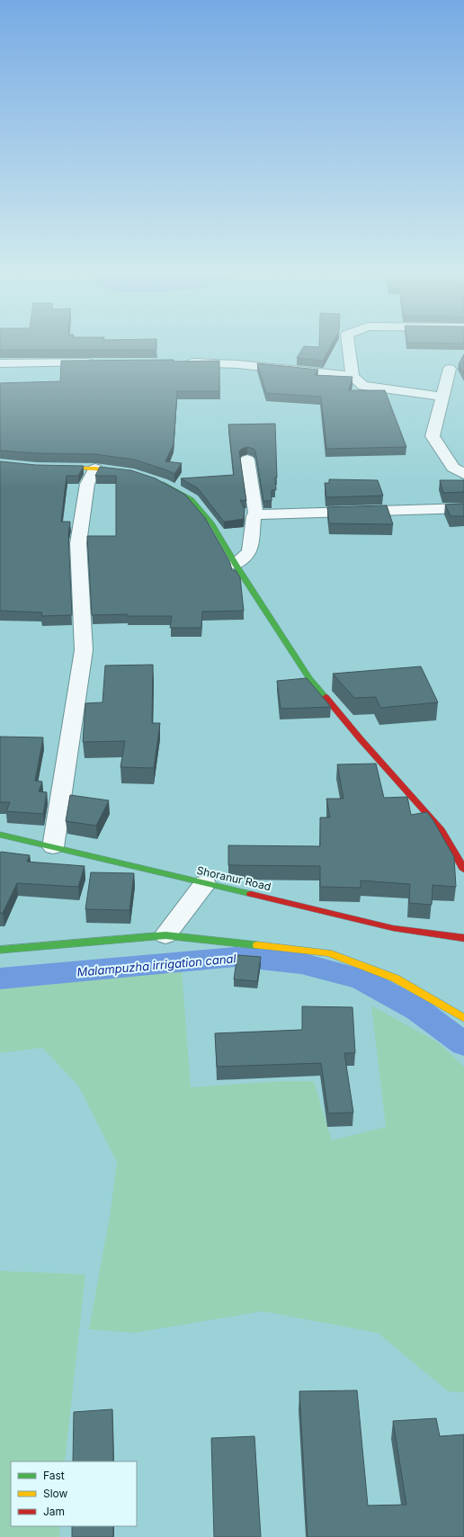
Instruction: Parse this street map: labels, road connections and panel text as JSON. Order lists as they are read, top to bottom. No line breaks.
{"streets":{"street":["Shoranur Road"]},"water":["Malampuzha irrigation canal"],"legend":["Fast","Slow","Jam"]}
